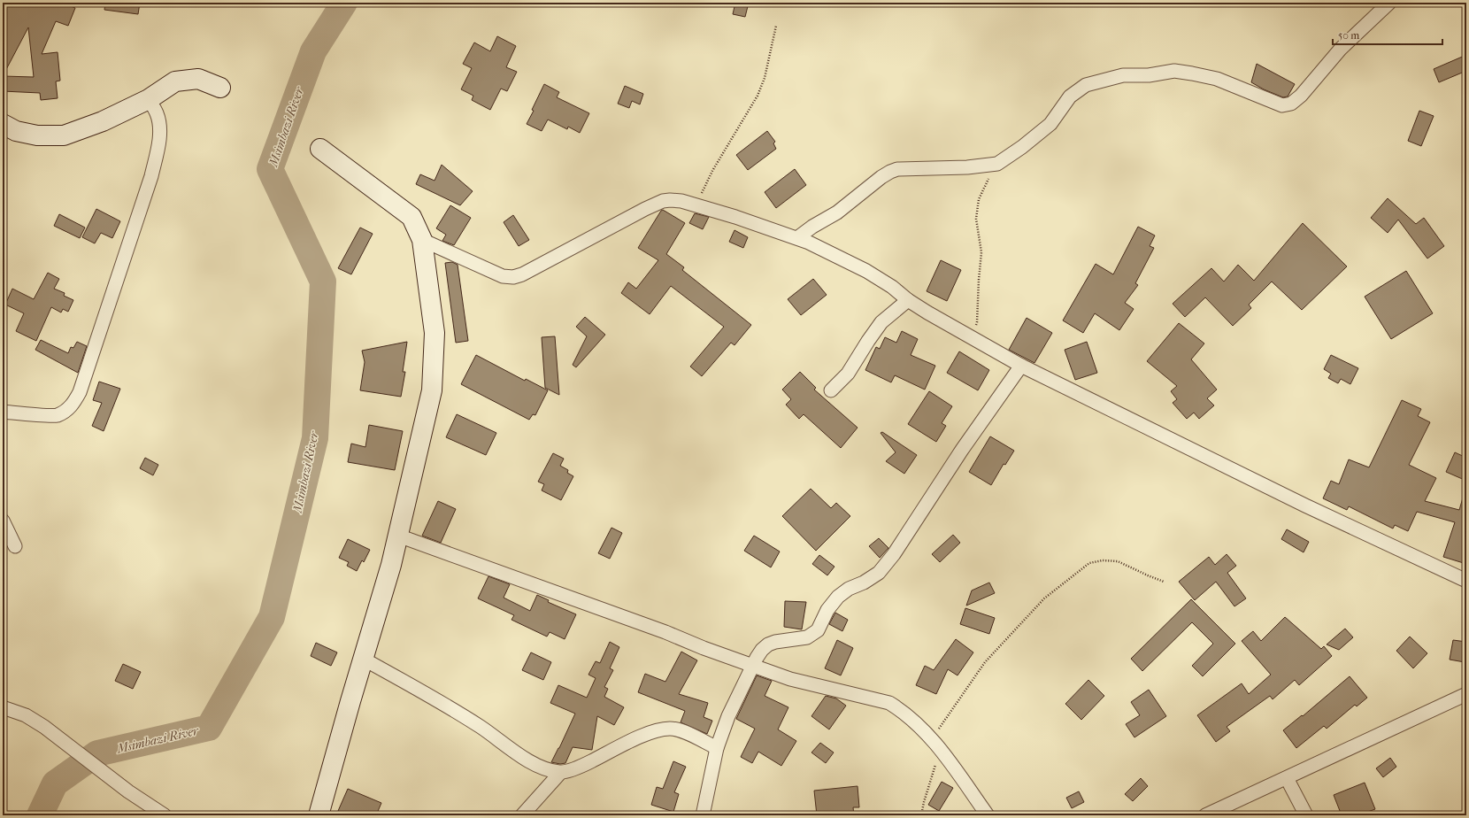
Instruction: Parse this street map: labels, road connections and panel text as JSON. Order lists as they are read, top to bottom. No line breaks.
{"water":["Msimbazi River"],"scale_bar":"50 m"}
